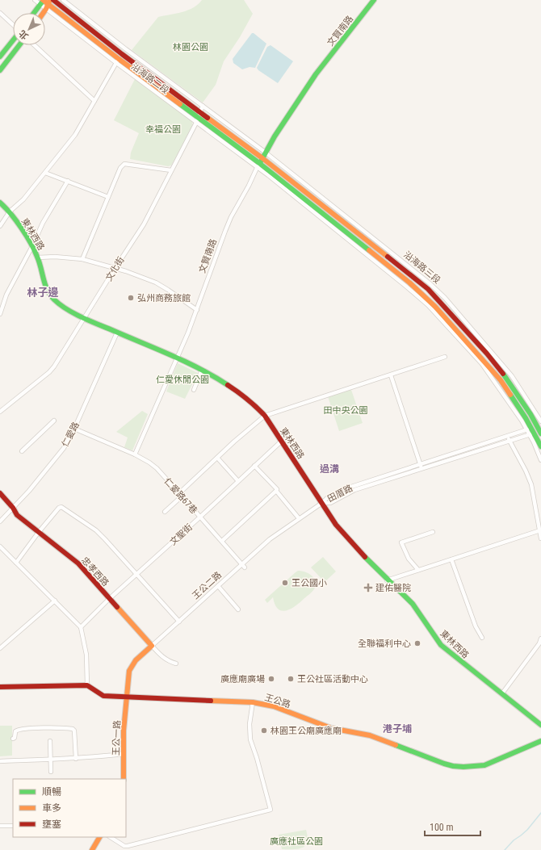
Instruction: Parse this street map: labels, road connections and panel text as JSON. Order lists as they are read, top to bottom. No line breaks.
{"streets":{"street":["文賢南路","沿海路二段","東林西路","沿海路三段","文化街","仁愛路","田厝路","仁愛路67巷","文聖街","忠孝西路","王公二路","王公路","王公一路"]},"crossings":[["文賢南路","沿海路二段"],["文賢南路","東林西路"],["文賢南路","沿海路三段"],["文賢南路","仁愛路67巷"],["沿海路二段","沿海路三段"],["沿海路二段","文化街"],["東林西路","文化街"],["東林西路","仁愛路"],["東林西路","田厝路"],["東林西路","文聖街"],["東林西路","王公二路"],["沿海路三段","田厝路"],["仁愛路","仁愛路67巷"],["仁愛路","忠孝西路"],["田厝路","王公二路"],["仁愛路67巷","文聖街"],["仁愛路67巷","王公二路"],["文聖街","忠孝西路"],["忠孝西路","王公二路"],["王公二路","王公路"],["王公二路","王公一路"],["王公路","王公一路"]],"districts":["林子邊","過溝","港子埔"],"parks":["林園公園","幸福公園","仁愛休閒公園","田中央公園","廣應社區公園"],"places":{"other":["弘州商務旅館","王公國小","全聯福利中心","廣應廟廣場","王公社區活動中心","林園王公廟廣應廟"],"health":["建佑醫院"]},"legend":["順暢","車多","壅塞"],"scale_bar":"100 m","north":"bottom left"}
